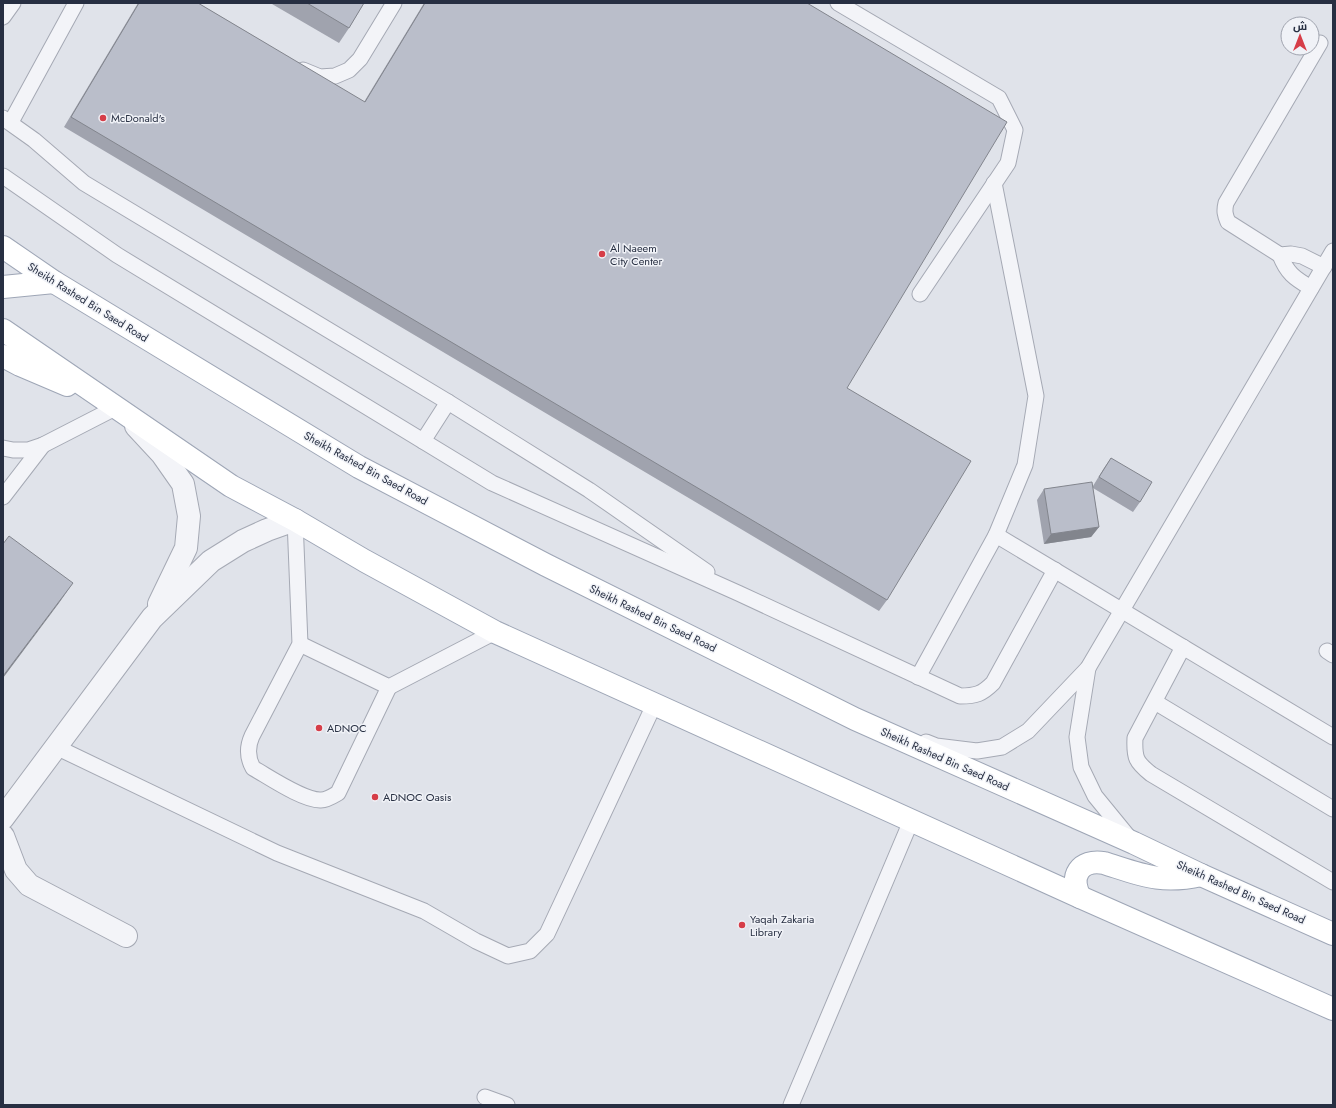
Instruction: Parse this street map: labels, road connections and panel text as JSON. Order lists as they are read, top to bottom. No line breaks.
{"streets":{"main road":["Sheikh Rashed Bin Saed Road"]},"places":["McDonald's","Al Naeem City Center","ADNOC","ADNOC Oasis","Yaqah Zakaria Library"],"north":"top"}
